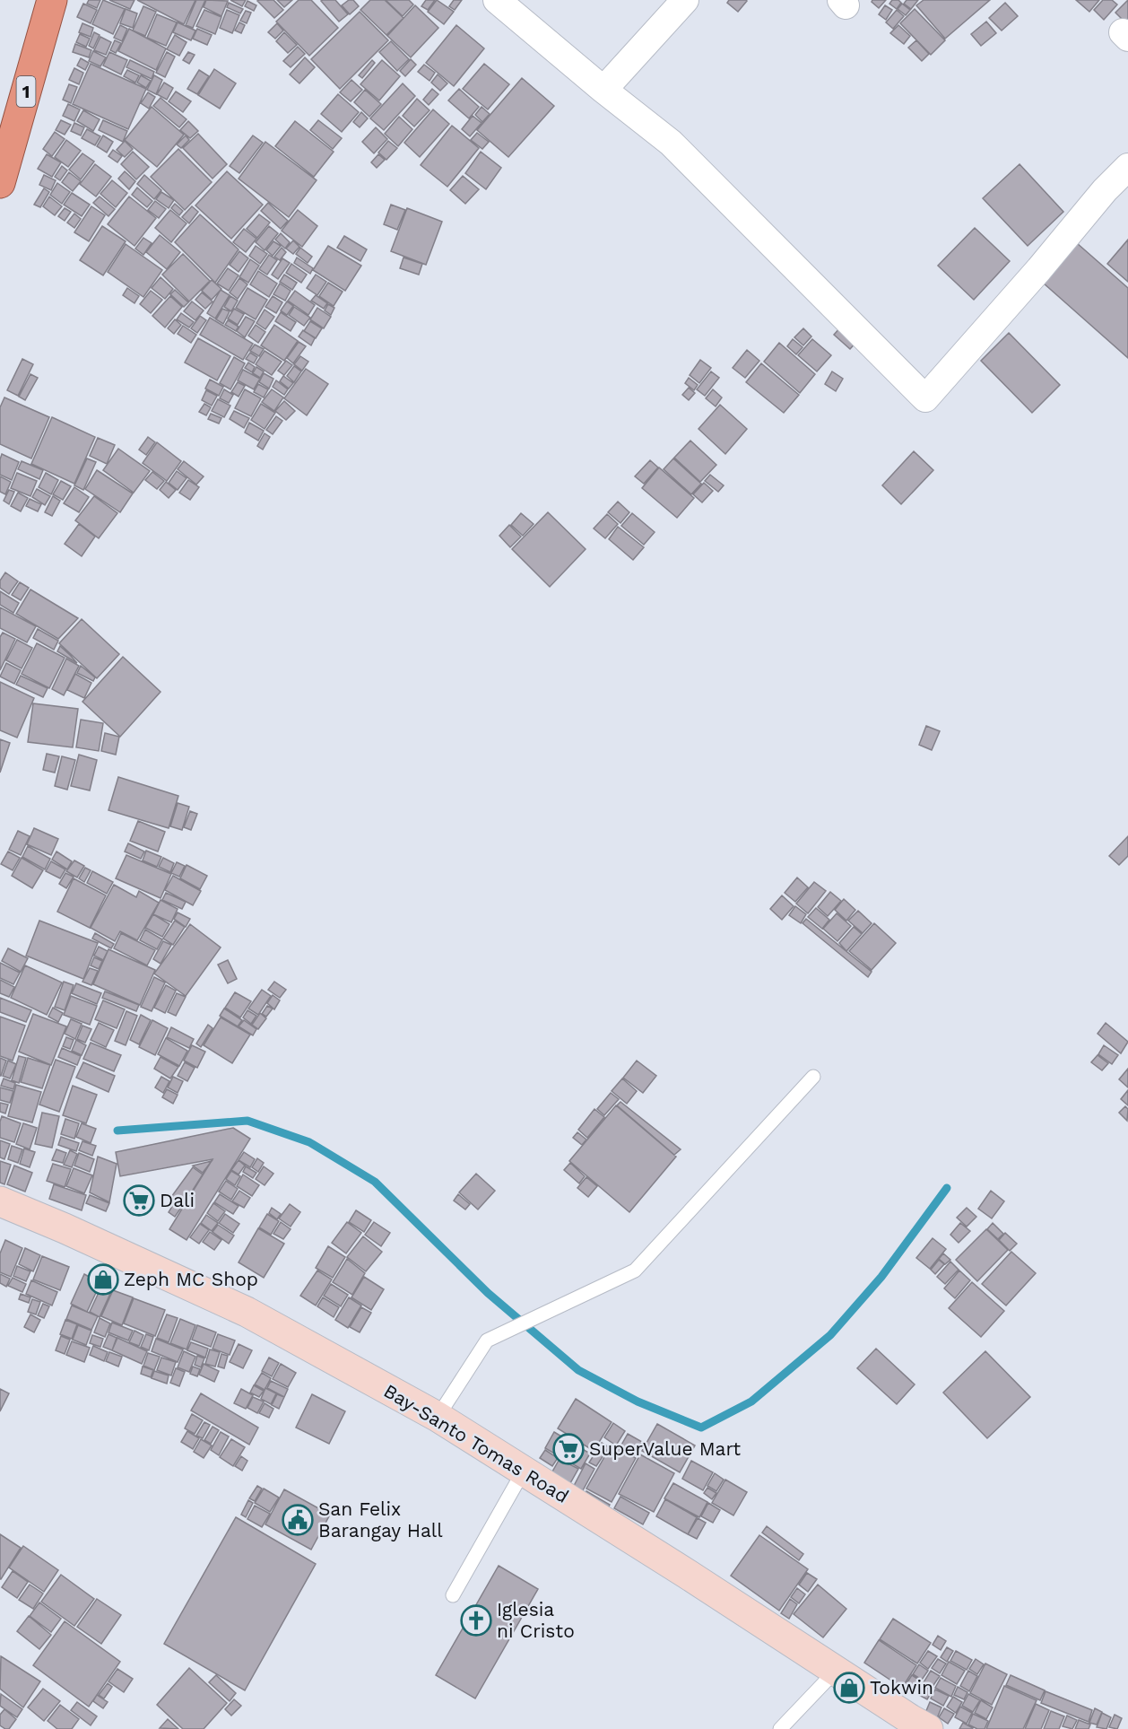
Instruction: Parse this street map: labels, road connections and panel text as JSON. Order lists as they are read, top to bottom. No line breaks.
{"streets":{"highway":["1"],"main road":["Bay-Santo Tomas Road"]},"places":{"supermarket":["Dali","SuperValue Mart"],"shop":["Zeph MC Shop","Tokwin"],"public building":["San Felix Barangay Hall"],"church":["Iglesia ni Cristo"]}}
